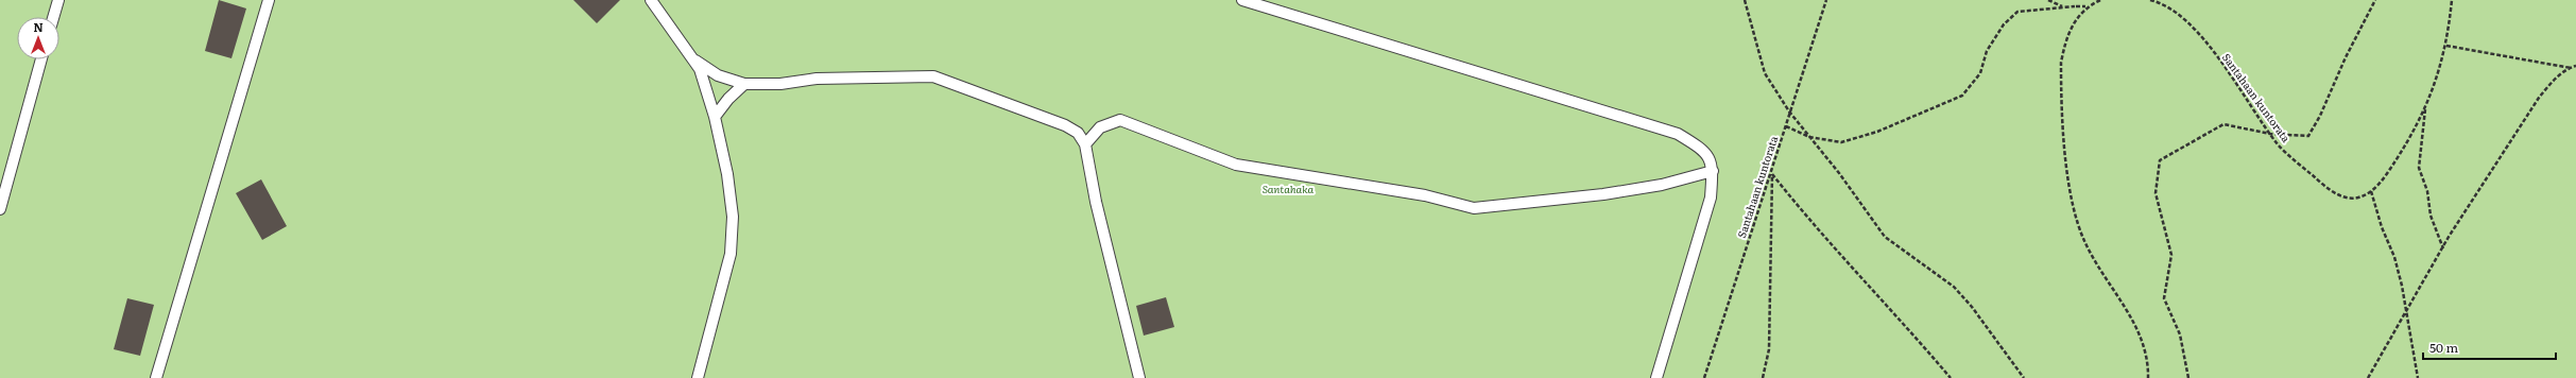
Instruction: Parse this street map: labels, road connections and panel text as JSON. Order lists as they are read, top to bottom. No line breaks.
{"streets":{"path":["Santahaan kuntorata"]},"parks":["Santahaka"],"scale_bar":"50 m","north":"top"}
